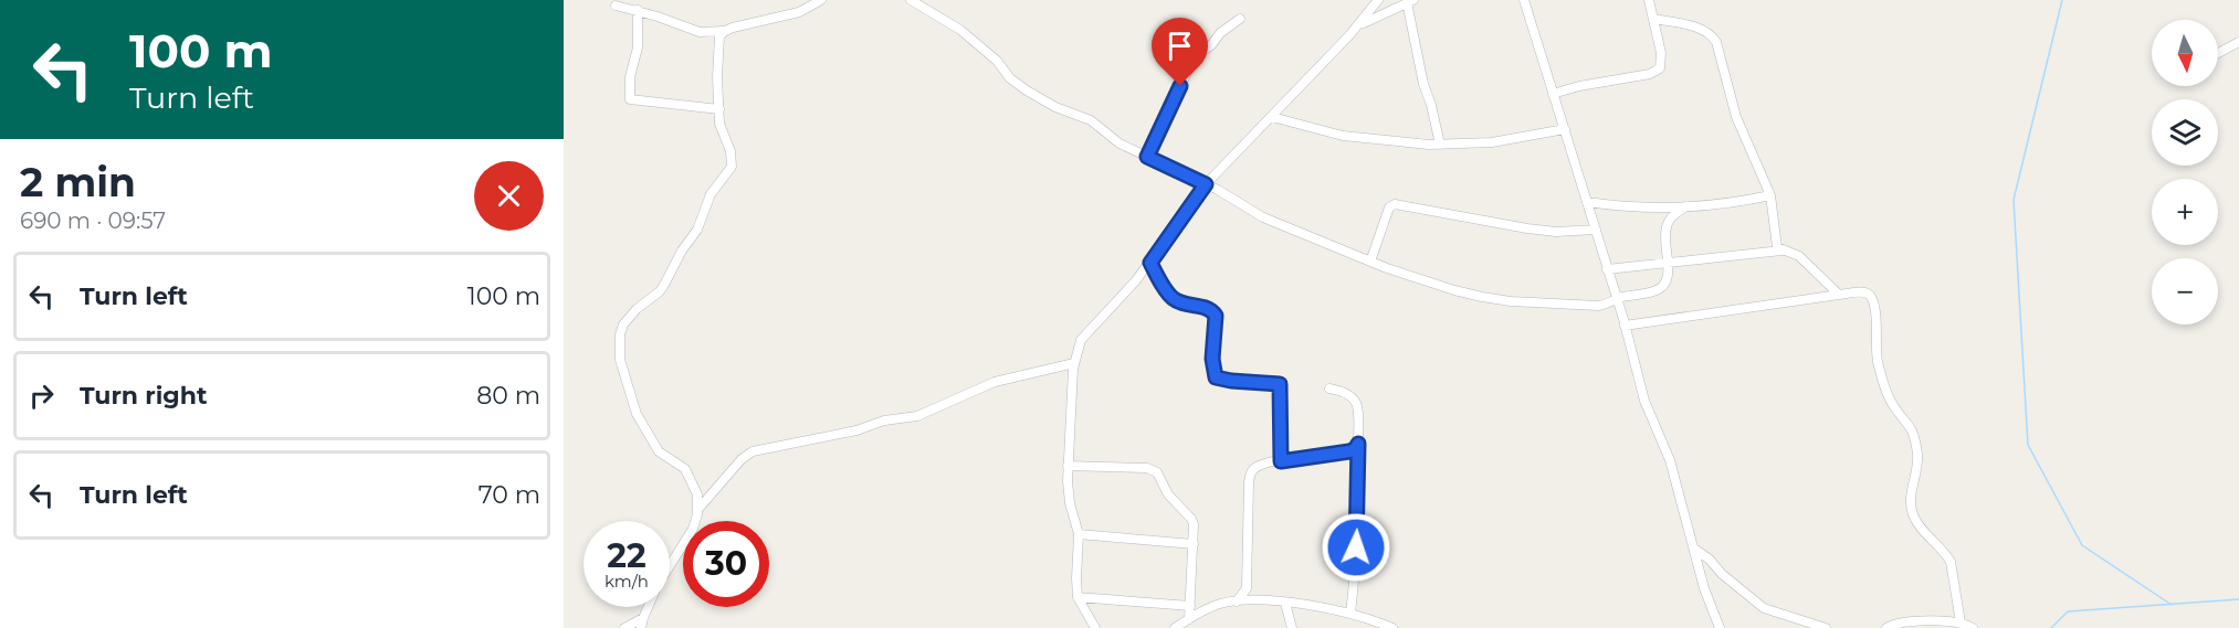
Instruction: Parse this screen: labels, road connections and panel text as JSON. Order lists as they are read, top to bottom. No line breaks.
{"north":"bottom","page":{"turn":["100 m","Turn left"],"map_buttons":["+","−"],"heading":["2 min","690 m · 09:57"],"list":[{"name":"Turn left","value":"100 m"},{"name":"Turn right","value":"80 m"},{"name":"Turn left","value":"70 m"}],"speed":"22 km/h","limit":"30"}}
